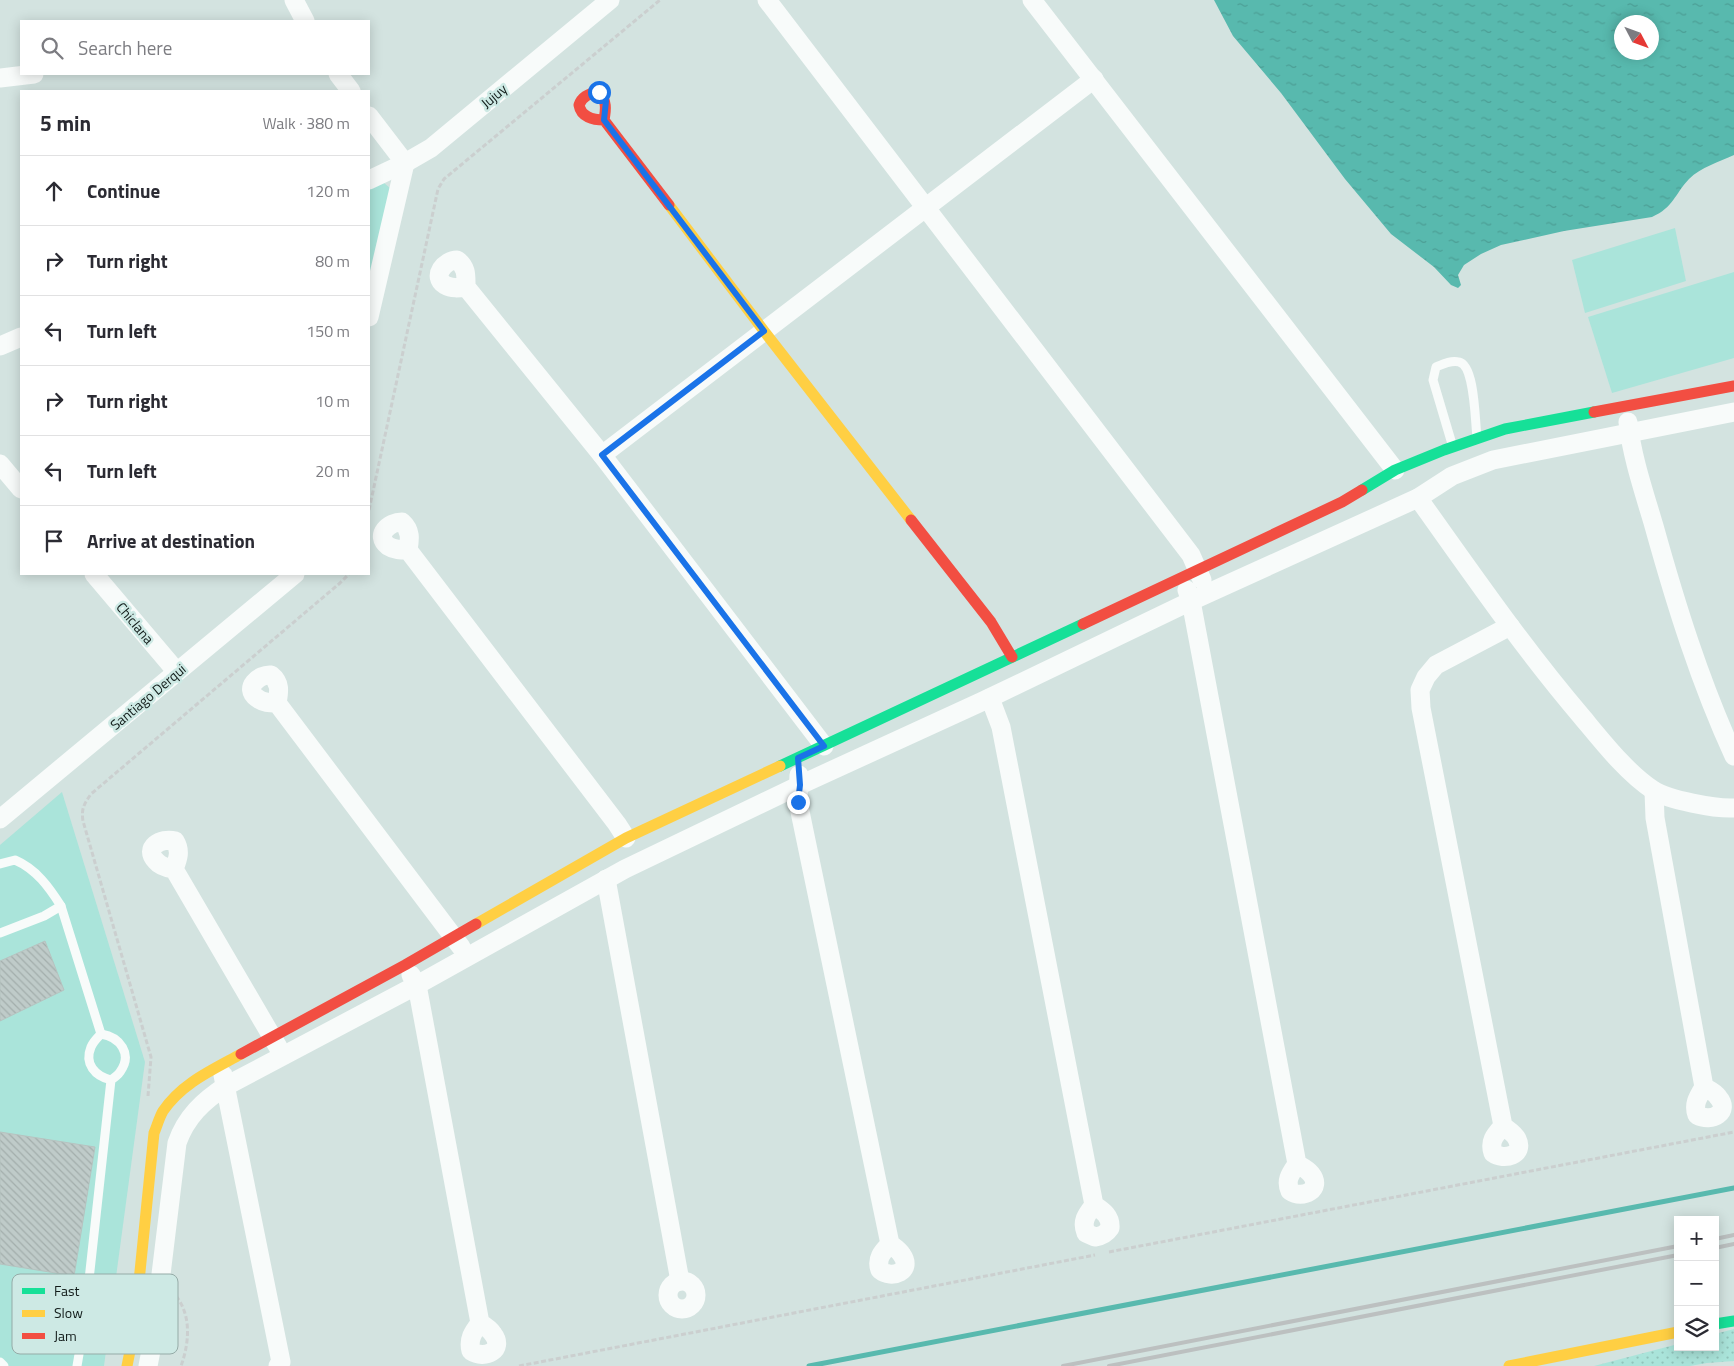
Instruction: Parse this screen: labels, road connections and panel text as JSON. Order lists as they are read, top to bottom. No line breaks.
{"streets":{"street":["Jujuy","Chiclana","Santiago Derqui"]},"crossings":[["Chiclana","Santiago Derqui"]],"legend":["Fast","Slow","Jam"],"north":"bottom right","page":{"search":"Search here","heading":["5 min","Walk · 380 m"],"list":[["Continue","120 m"],["Turn right","80 m"],["Turn left","150 m"],["Turn right","10 m"],["Turn left","20 m"],"Arrive at destination"],"map_buttons":["+","−"]}}
